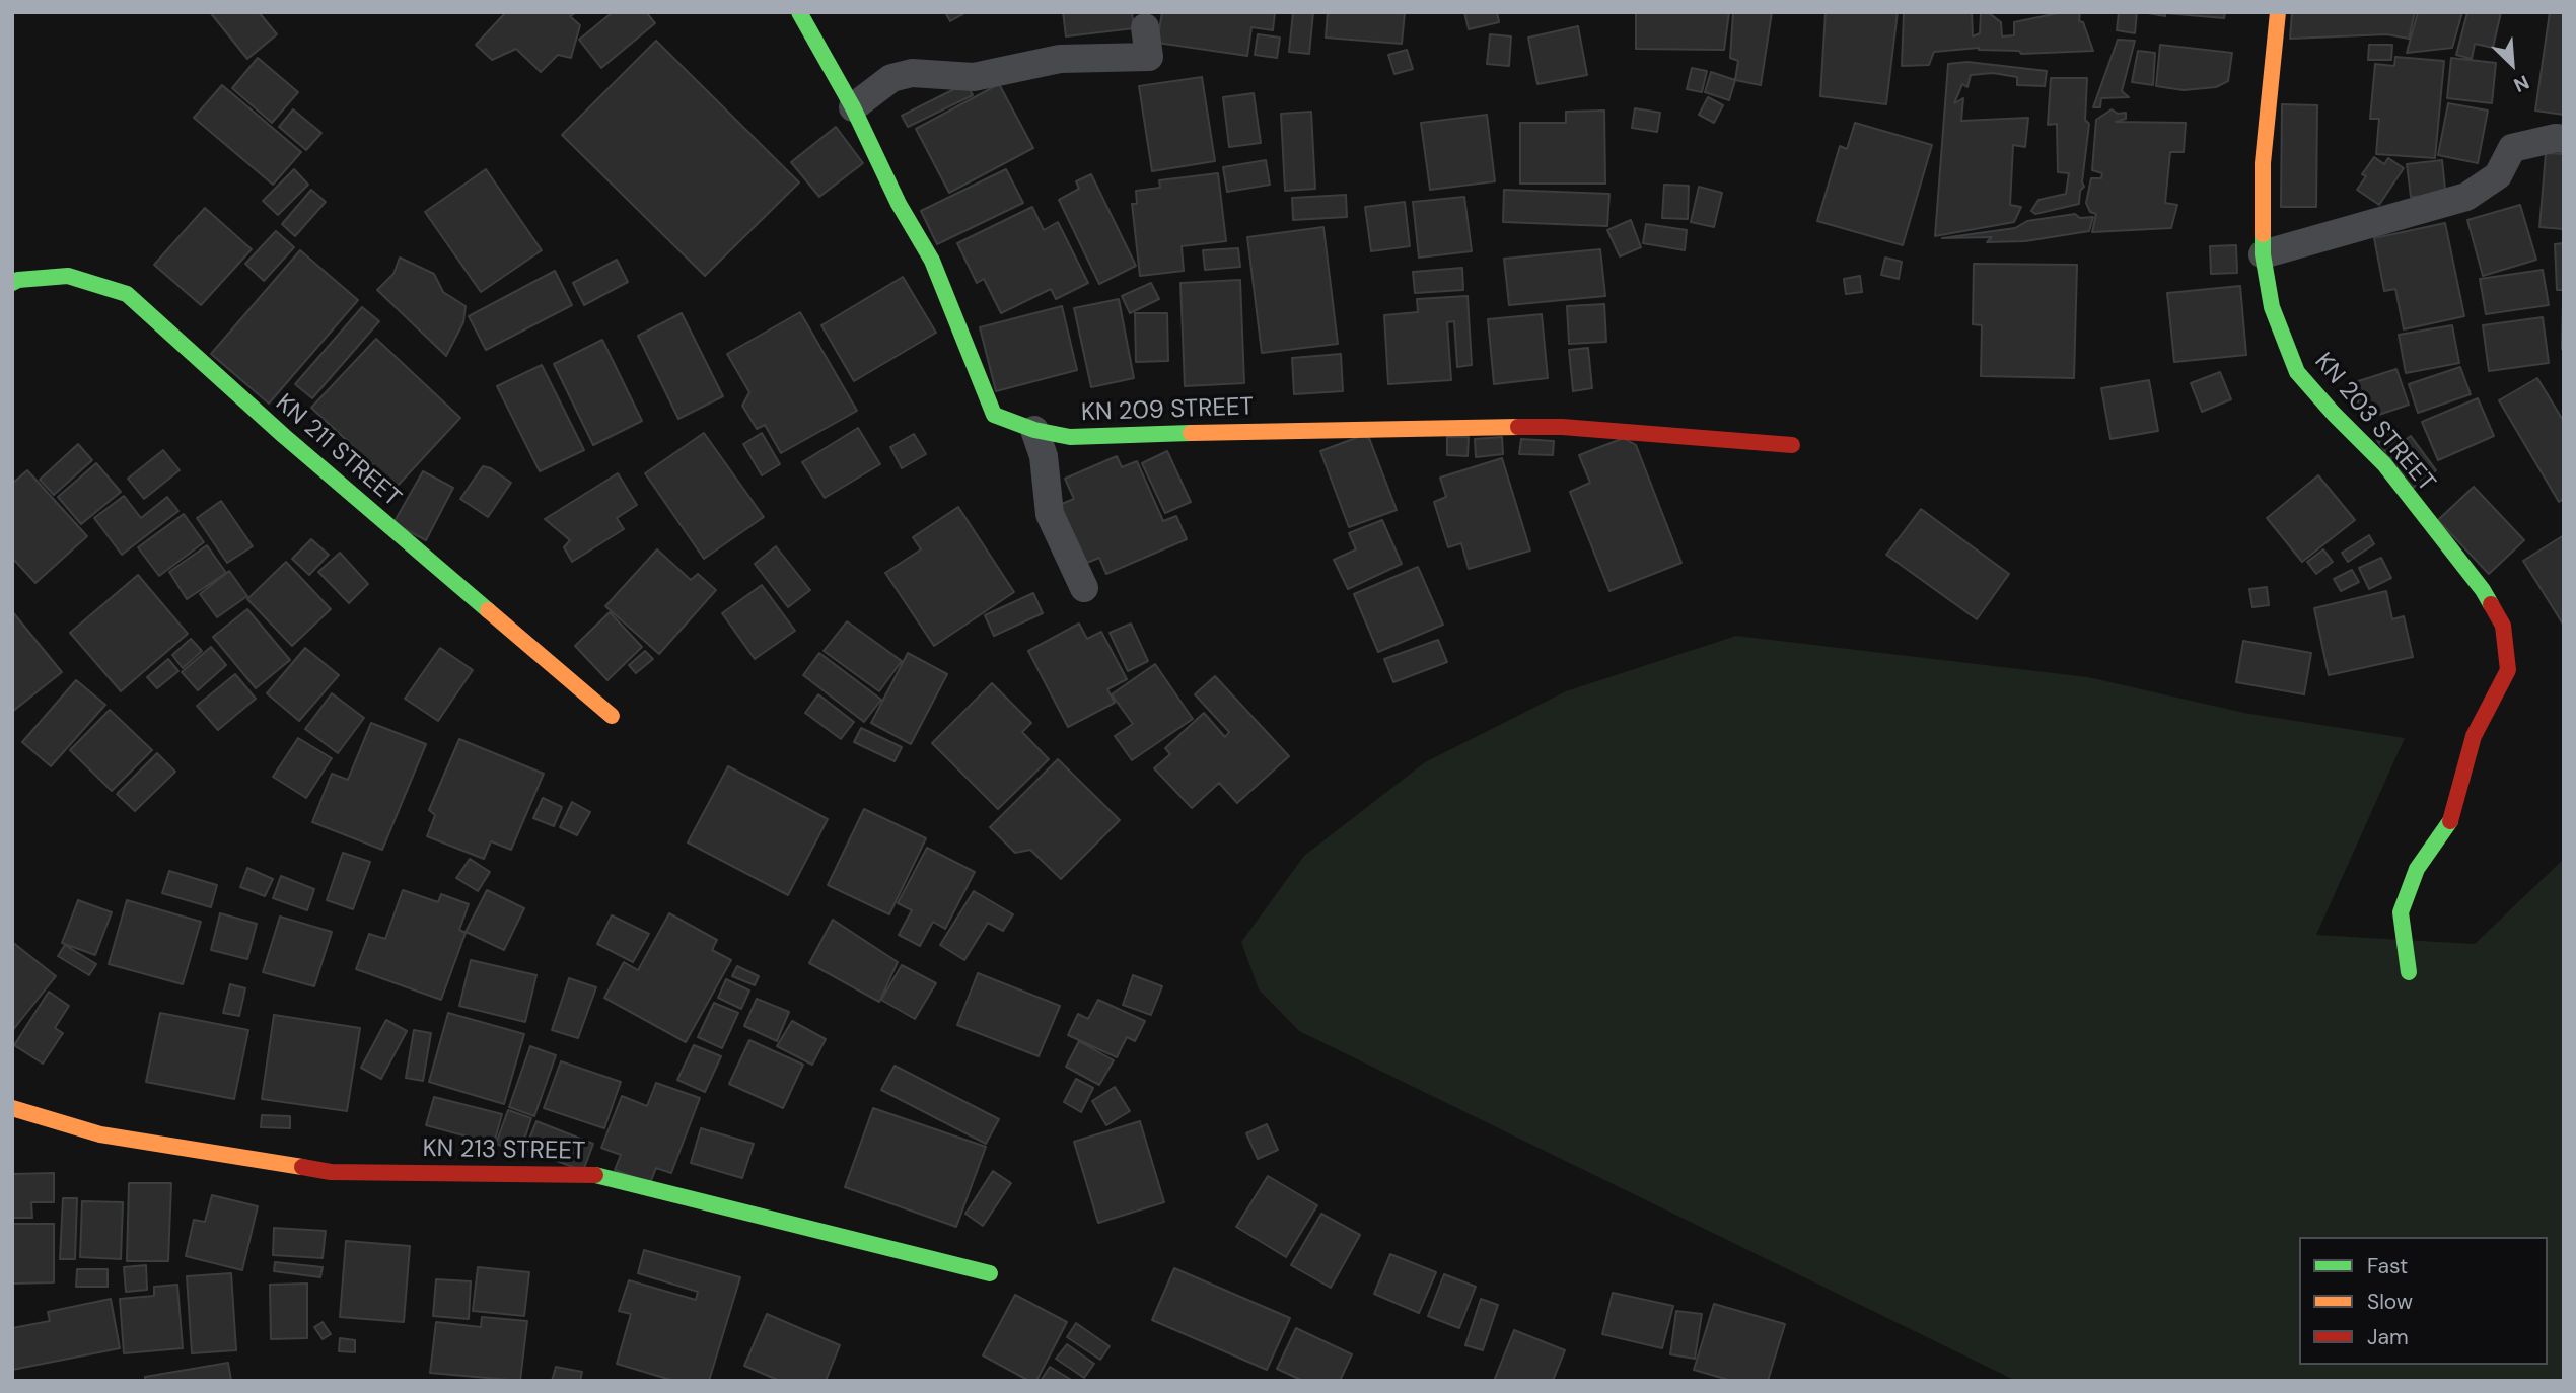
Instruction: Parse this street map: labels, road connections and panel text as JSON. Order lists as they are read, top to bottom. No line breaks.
{"streets":{"street":["KN 209 STREET","KN 203 STREET","KN 211 STREET","KN 213 STREET"]},"legend":["Fast","Slow","Jam"],"north":"bottom right"}
